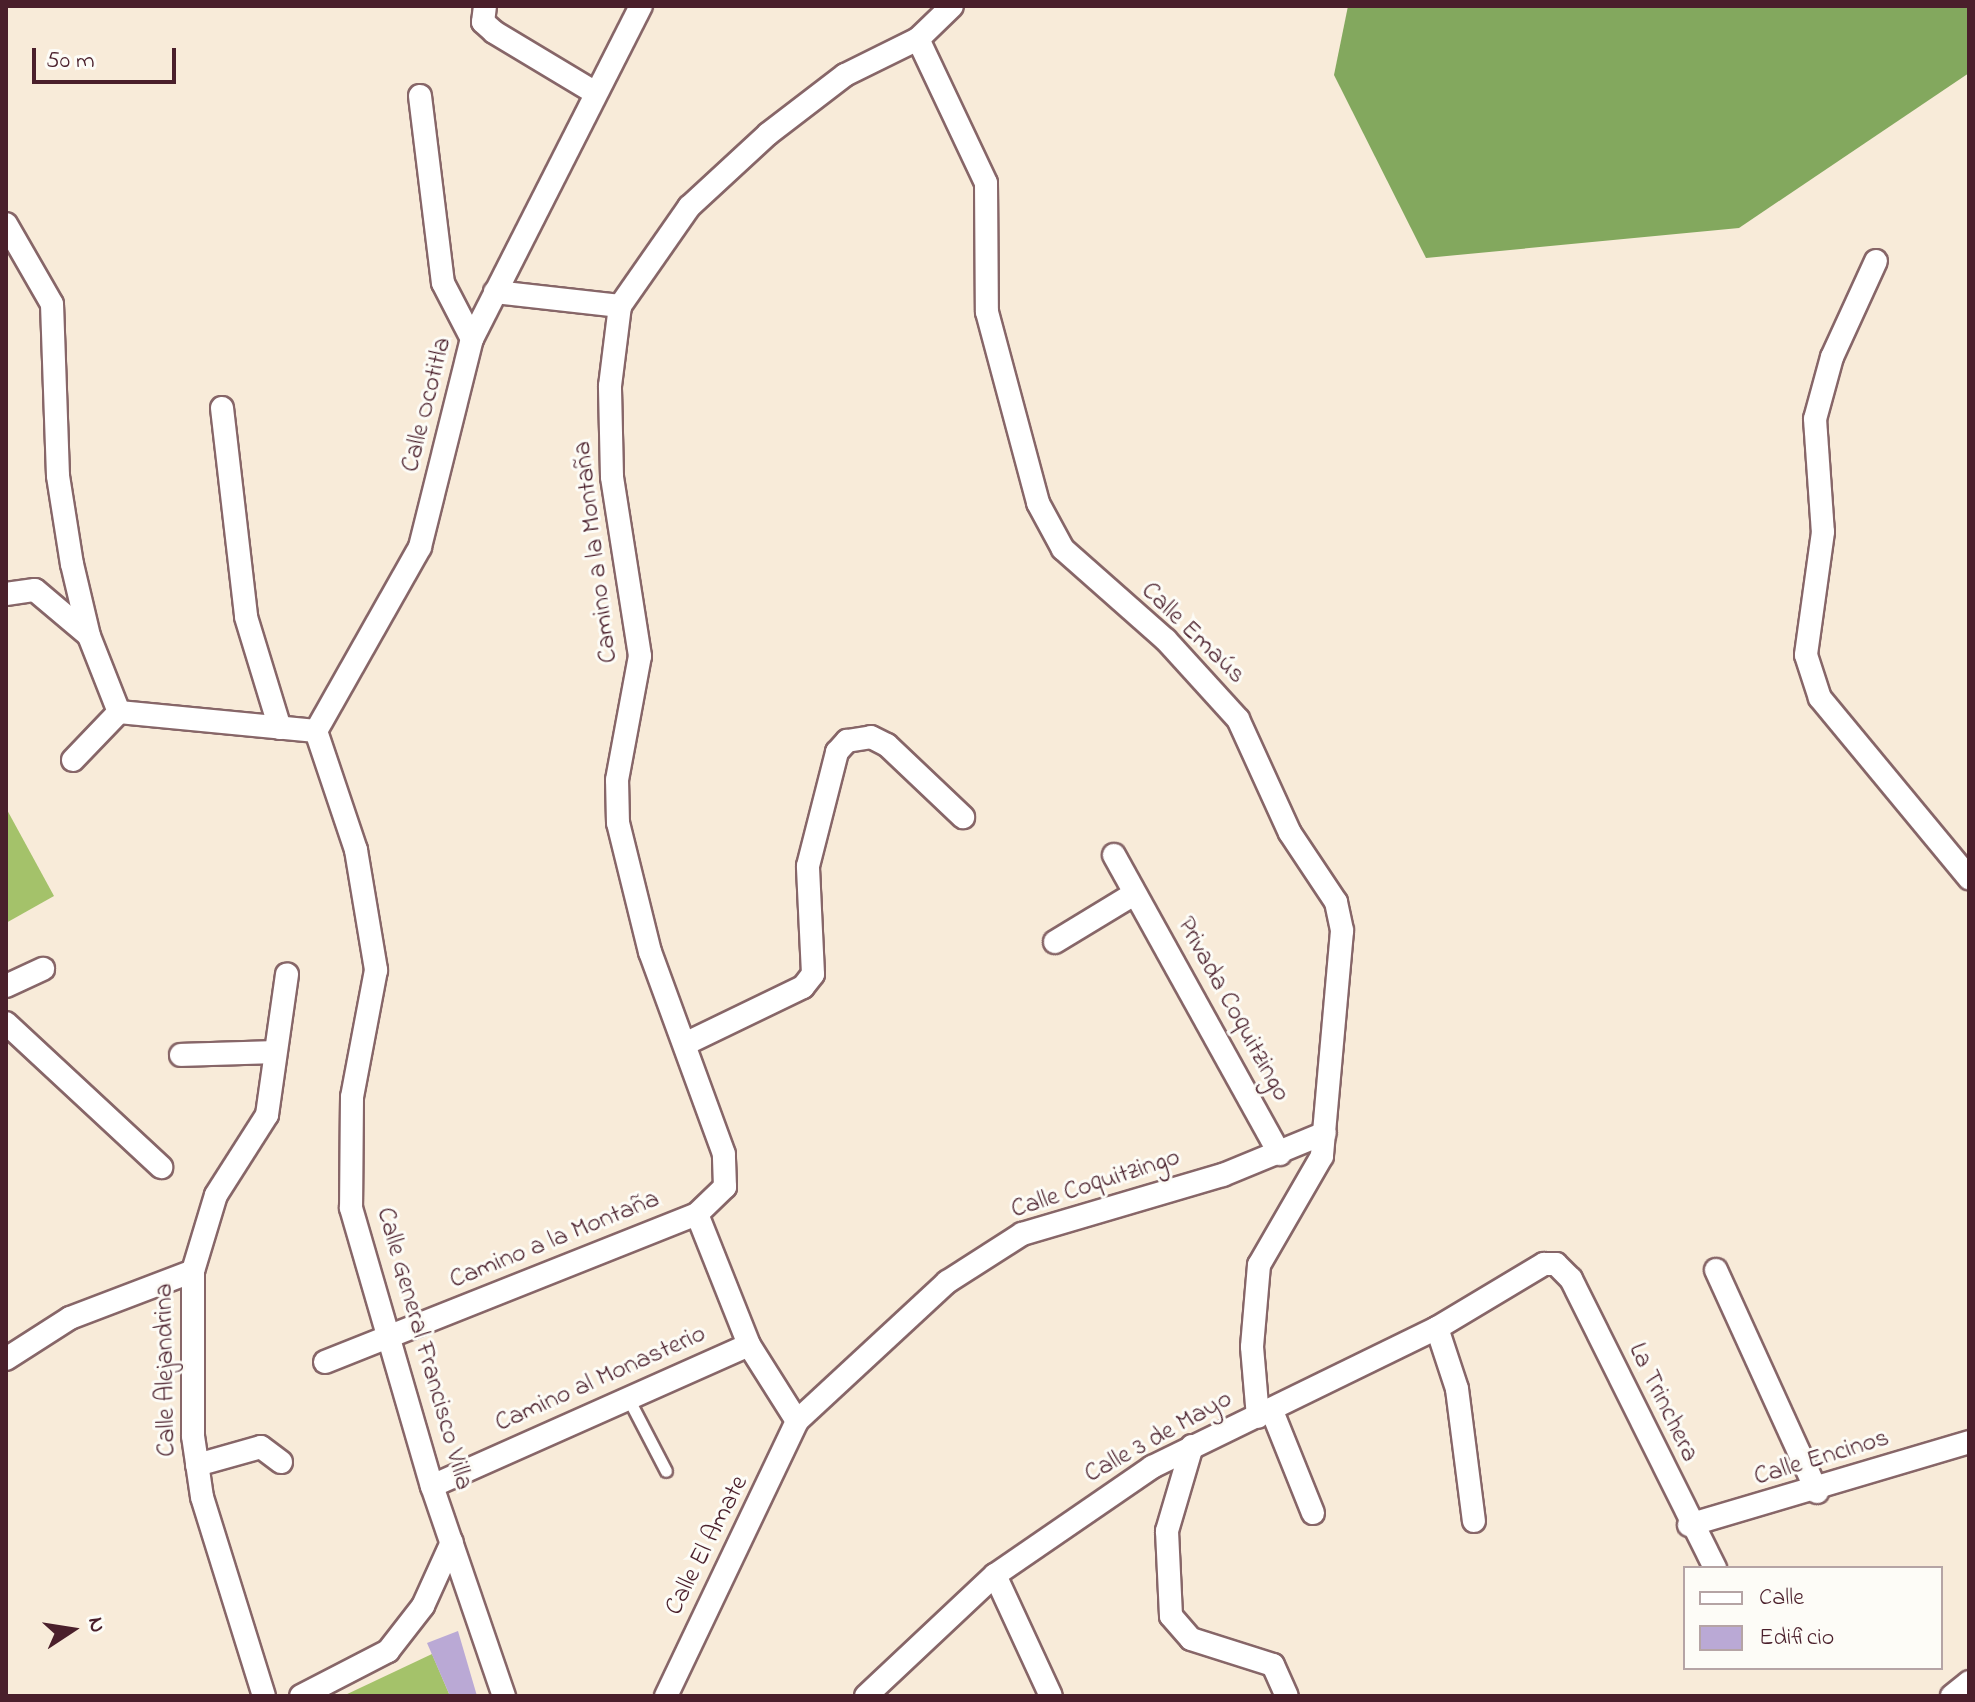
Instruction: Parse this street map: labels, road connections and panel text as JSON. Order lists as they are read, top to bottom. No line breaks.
{"streets":{"street":["Calle Ocotitla","Camino a la Montaña","Calle Emaús","Privada Coquitzingo","Calle Coquitzingo","Calle General Francisco Villa","Calle Alejandrina","Camino al Monasterio","La Trinchera","Calle 3 de Mayo","Calle Encinos","Calle El Amate"]},"crossings":[["Calle Ocotitla","Calle General Francisco Villa"],["Camino a la Montaña","Calle Emaús"],["Camino a la Montaña","Calle Coquitzingo"],["Camino a la Montaña","Calle General Francisco Villa"],["Camino a la Montaña","Camino al Monasterio"],["Camino a la Montaña","Calle El Amate"],["Calle Emaús","Calle Coquitzingo"],["Calle Emaús","Calle 3 de Mayo"],["Privada Coquitzingo","Calle Coquitzingo"],["Calle Coquitzingo","Calle El Amate"],["Calle General Francisco Villa","Camino al Monasterio"],["La Trinchera","Calle 3 de Mayo"],["La Trinchera","Calle Encinos"]],"legend":["Calle","Edificio"],"scale_bar":"50 m","north":"right"}
